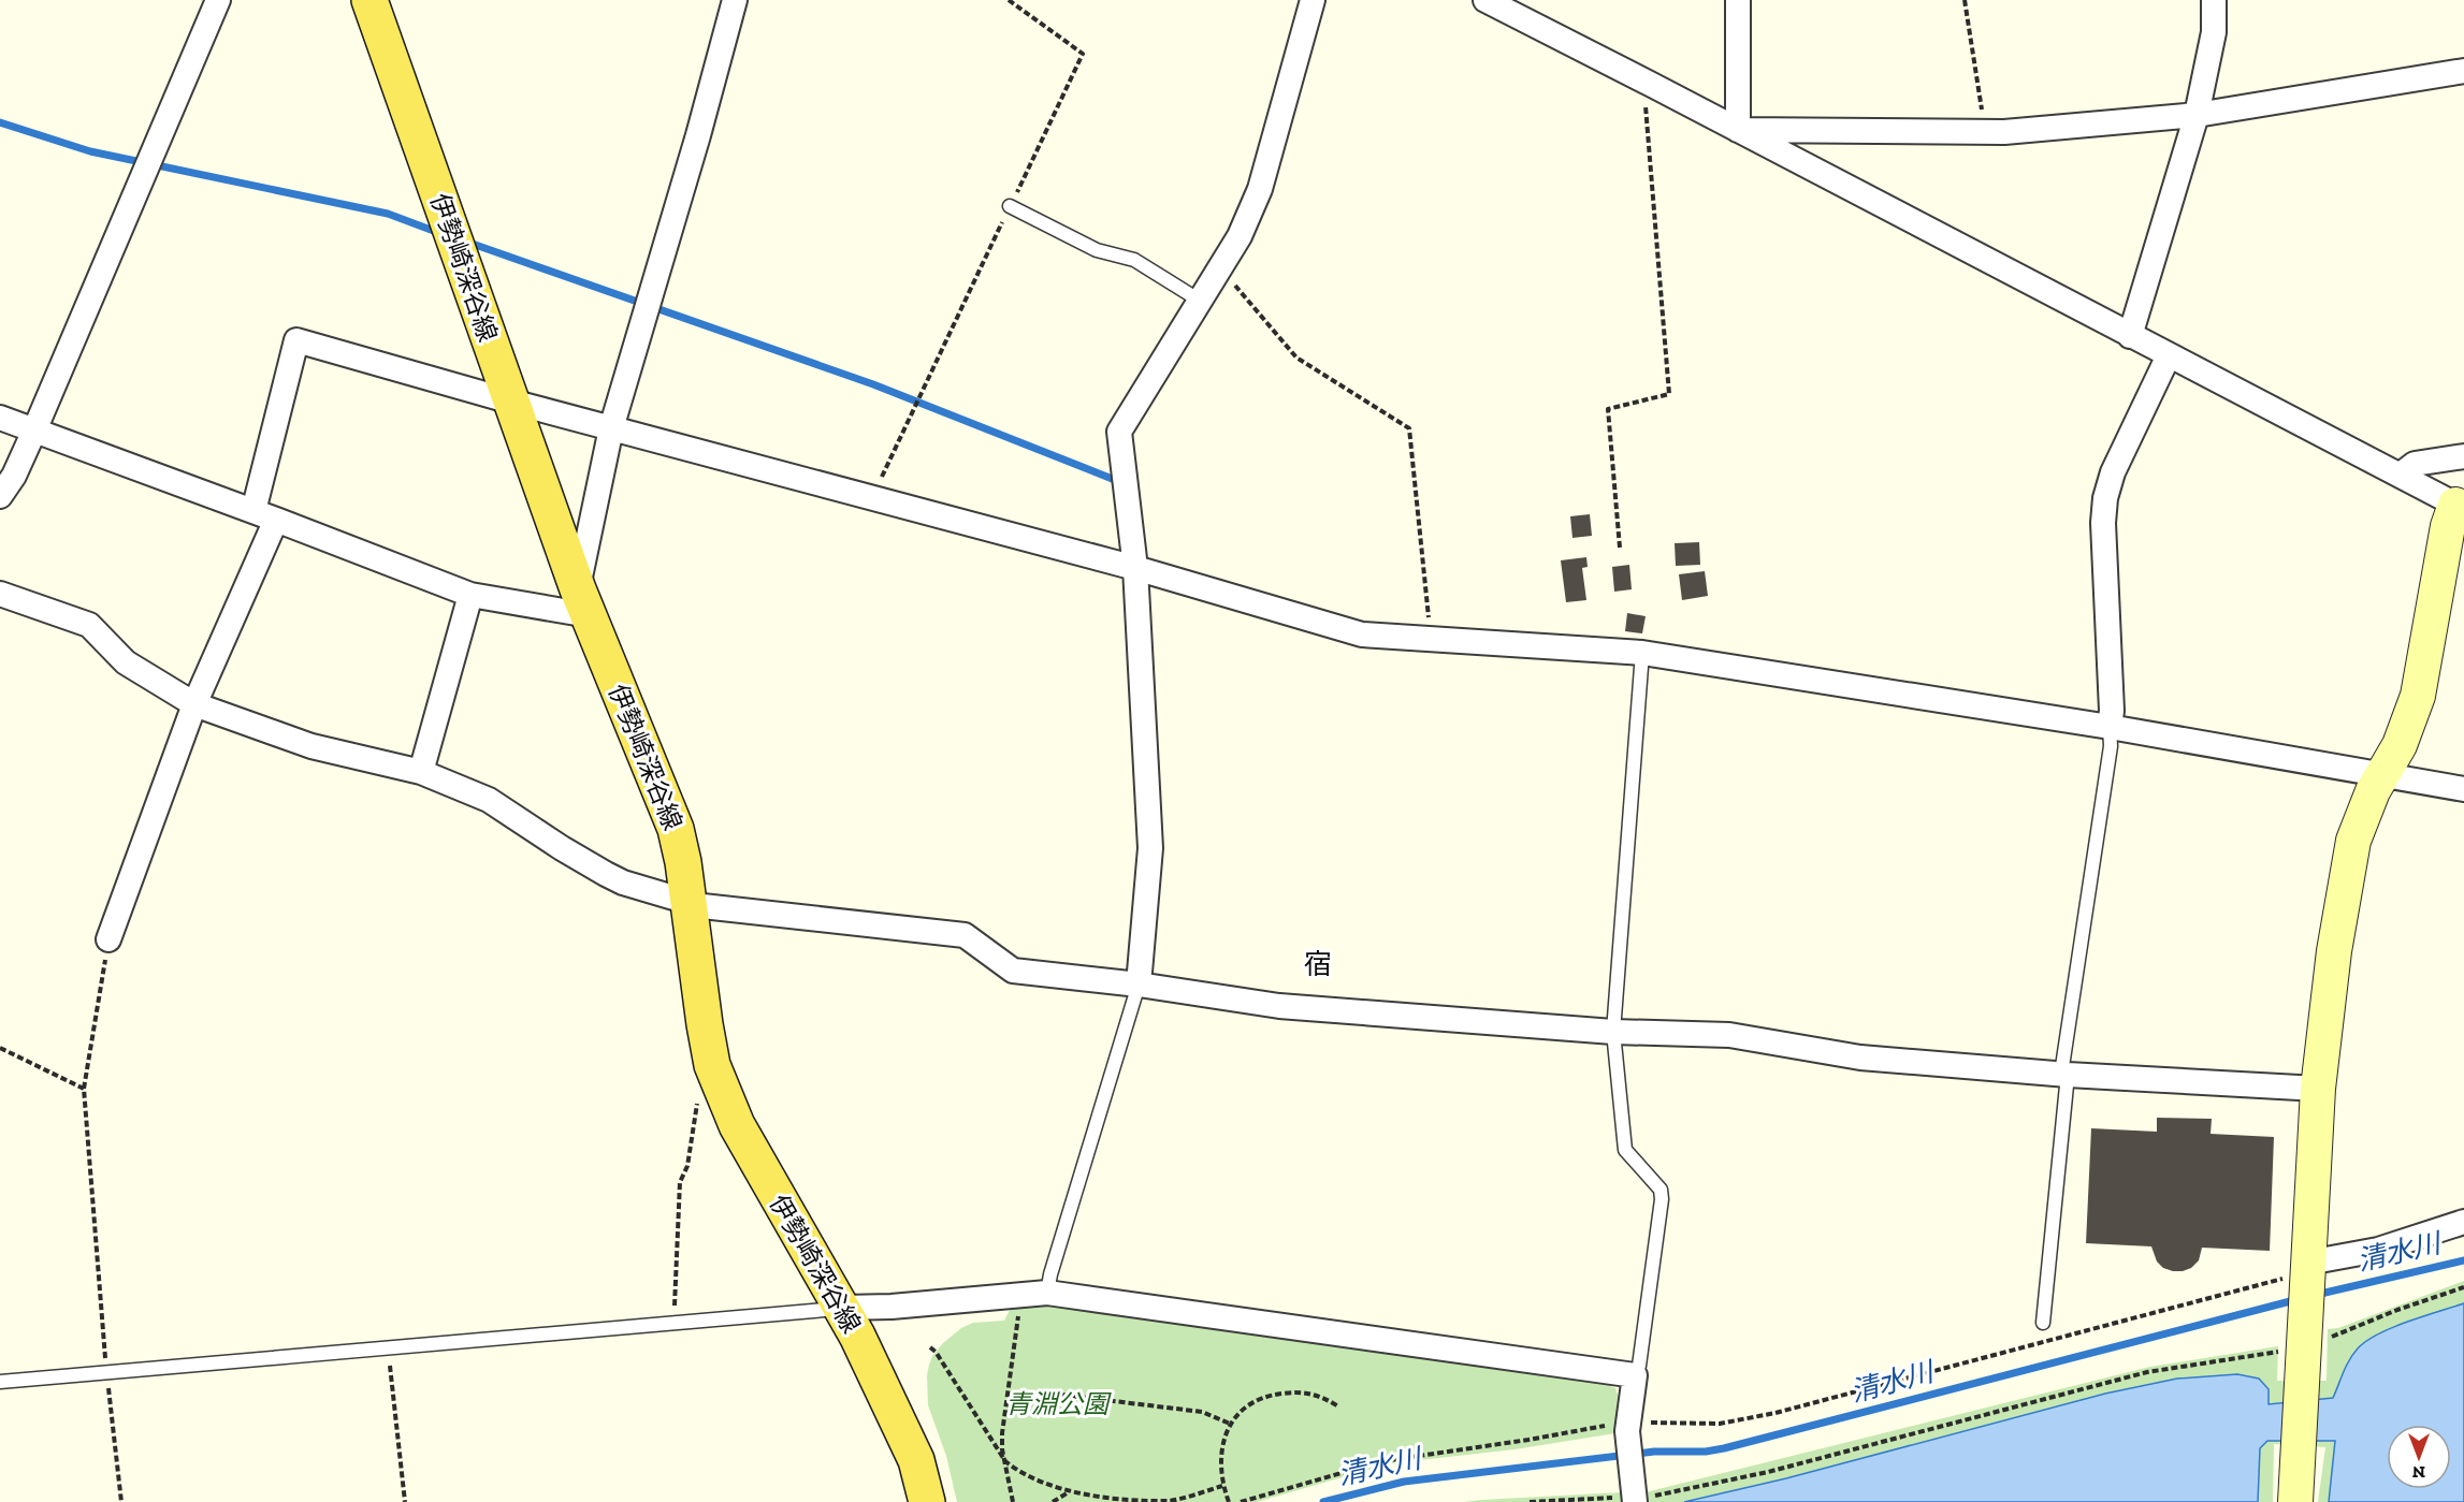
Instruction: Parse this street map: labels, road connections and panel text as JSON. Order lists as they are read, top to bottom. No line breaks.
{"streets":{"main road":["伊勢崎深谷線"]},"districts":["宿"],"water":["清水川"],"parks":["青淵公園"],"north":"bottom"}
